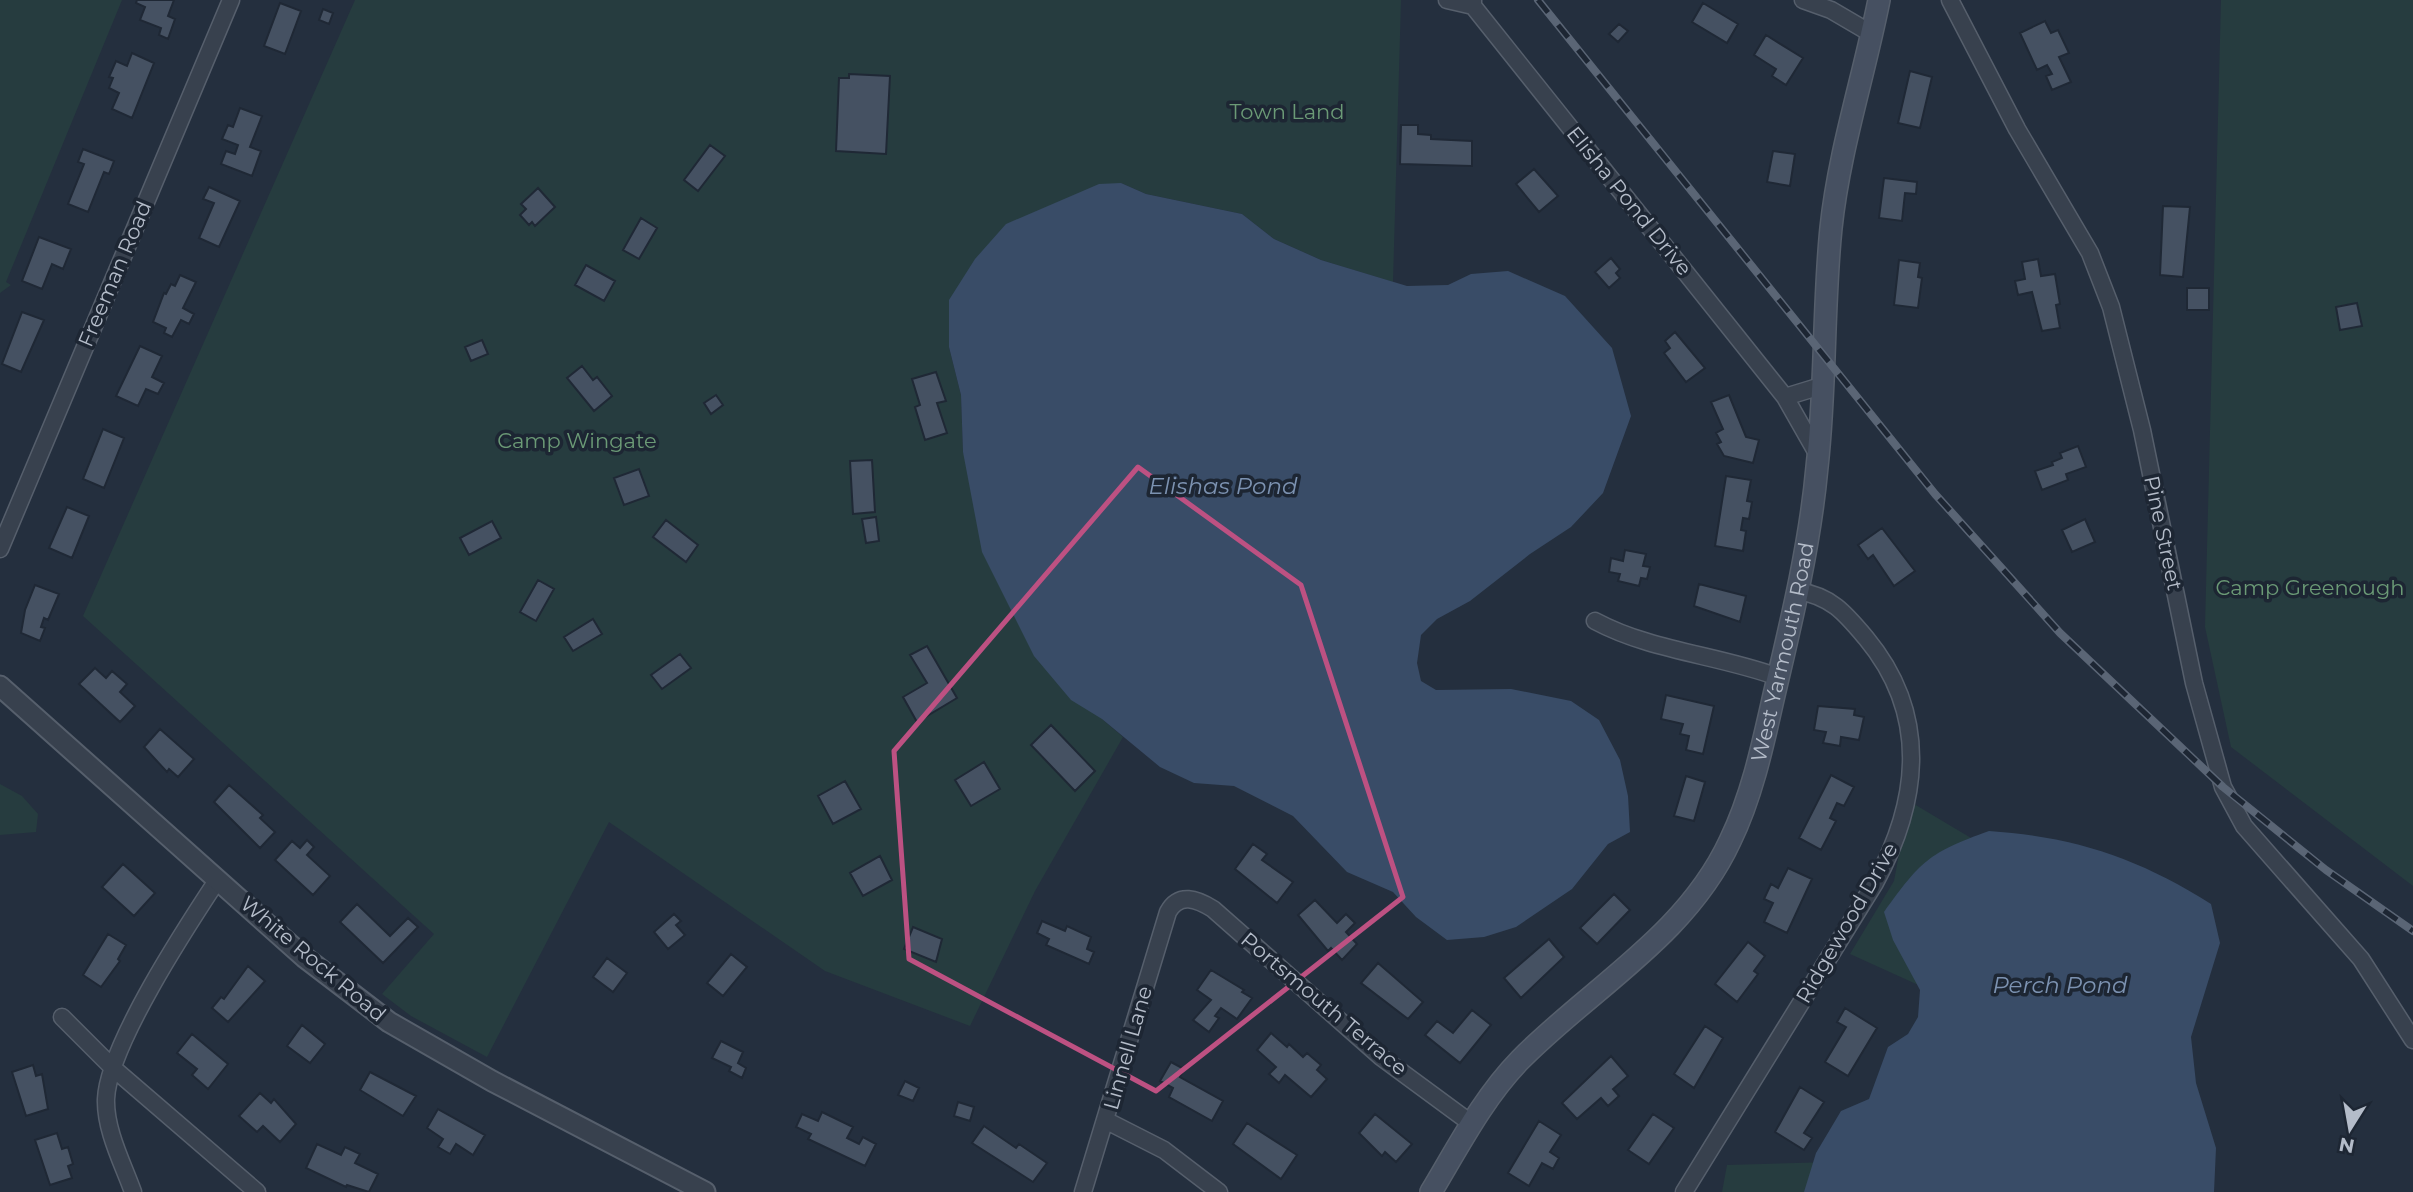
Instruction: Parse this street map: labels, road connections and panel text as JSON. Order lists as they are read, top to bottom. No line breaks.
{"streets":{"main road":["West Yarmouth Road"],"street":["Elisha Pond Drive","Freeman Road","Pine Street","Ridgewood Drive","White Rock Road","Portsmouth Terrace","Linnell Lane"]},"crossings":[["Elisha Pond Drive","West Yarmouth Road"],["West Yarmouth Road","Ridgewood Drive"],["West Yarmouth Road","Portsmouth Terrace"],["Portsmouth Terrace","Linnell Lane"]],"water":["Elishas Pond","Perch Pond"],"parks":["Town Land","Camp Wingate","Camp Greenough"],"north":"bottom"}
